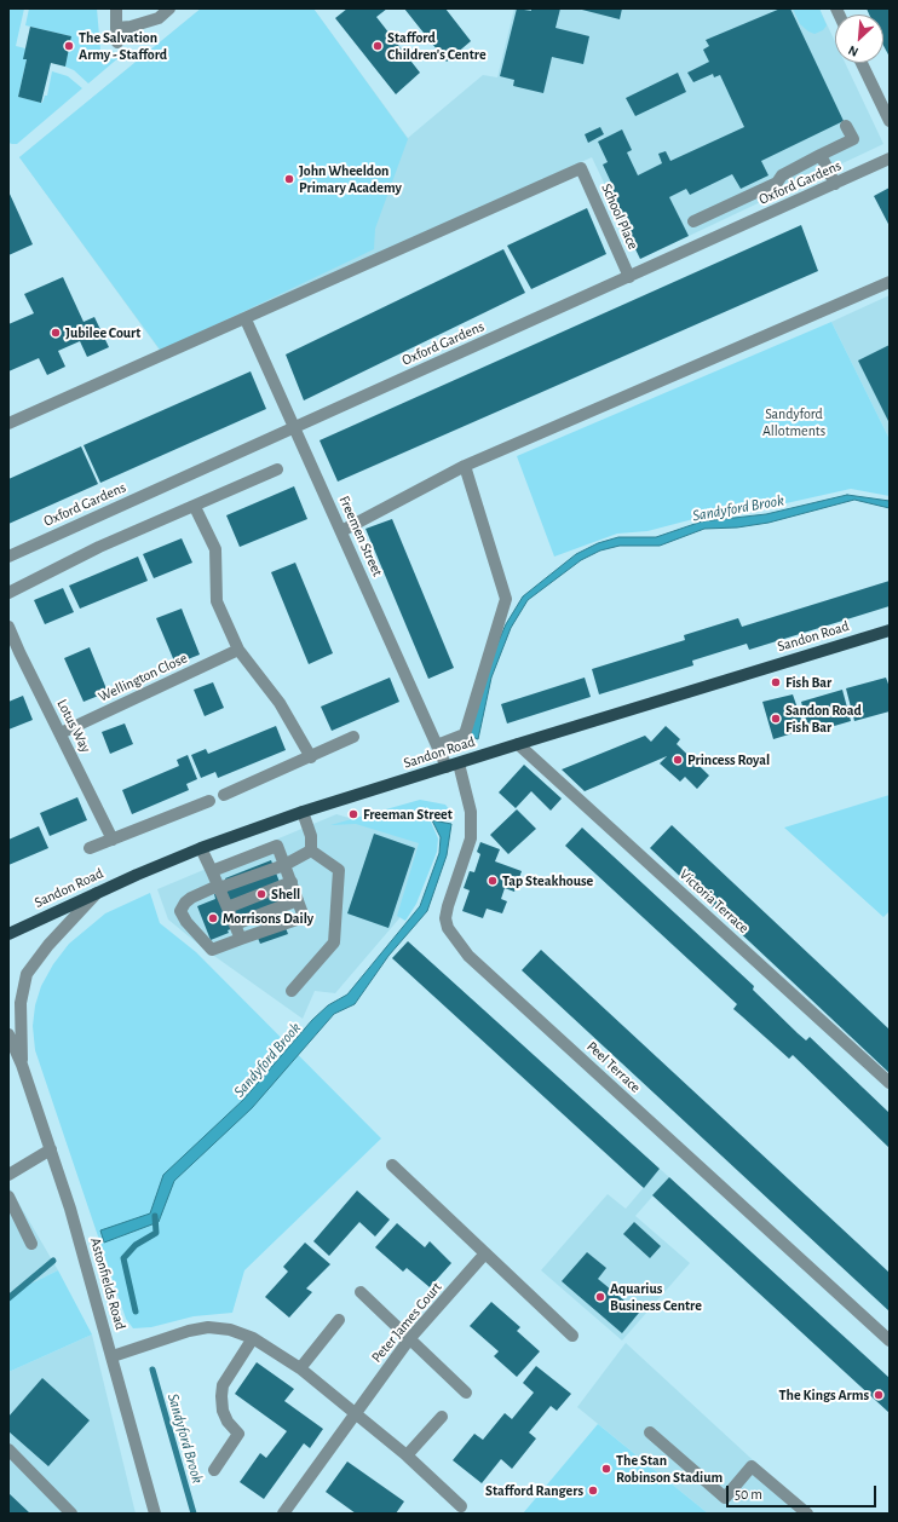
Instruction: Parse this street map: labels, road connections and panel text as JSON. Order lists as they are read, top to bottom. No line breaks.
{"streets":{"main road":["Sandon Road"],"street":["Oxford Gardens","School Place","Freemen Street","Wellington Close","Lotus Way","Victoria Terrace","Peel Terrace","Astonfields Road","Peter James Court"]},"crossings":[["Oxford Gardens","School Place"],["Oxford Gardens","Freemen Street"],["School Place","Freemen Street"],["Freemen Street","Sandon Road"],["Sandon Road","Victoria Terrace"],["Sandon Road","Peel Terrace"],["Sandon Road","Astonfields Road"],["Wellington Close","Lotus Way"]],"water":["Sandyford Brook"],"parks":["Sandyford Allotments"],"places":["The Salvation Army - Stafford","Stafford Children's Centre","John Wheeldon Primary Academy","Jubilee Court","Fish Bar","Sandon Road Fish Bar","Princess Royal","Freeman Street","Tap Steakhouse","Shell","Morrisons Daily","Aquarius Business Centre","The Kings Arms","The Stan Robinson Stadium","Stafford Rangers"],"scale_bar":"50 m","north":"bottom left"}
